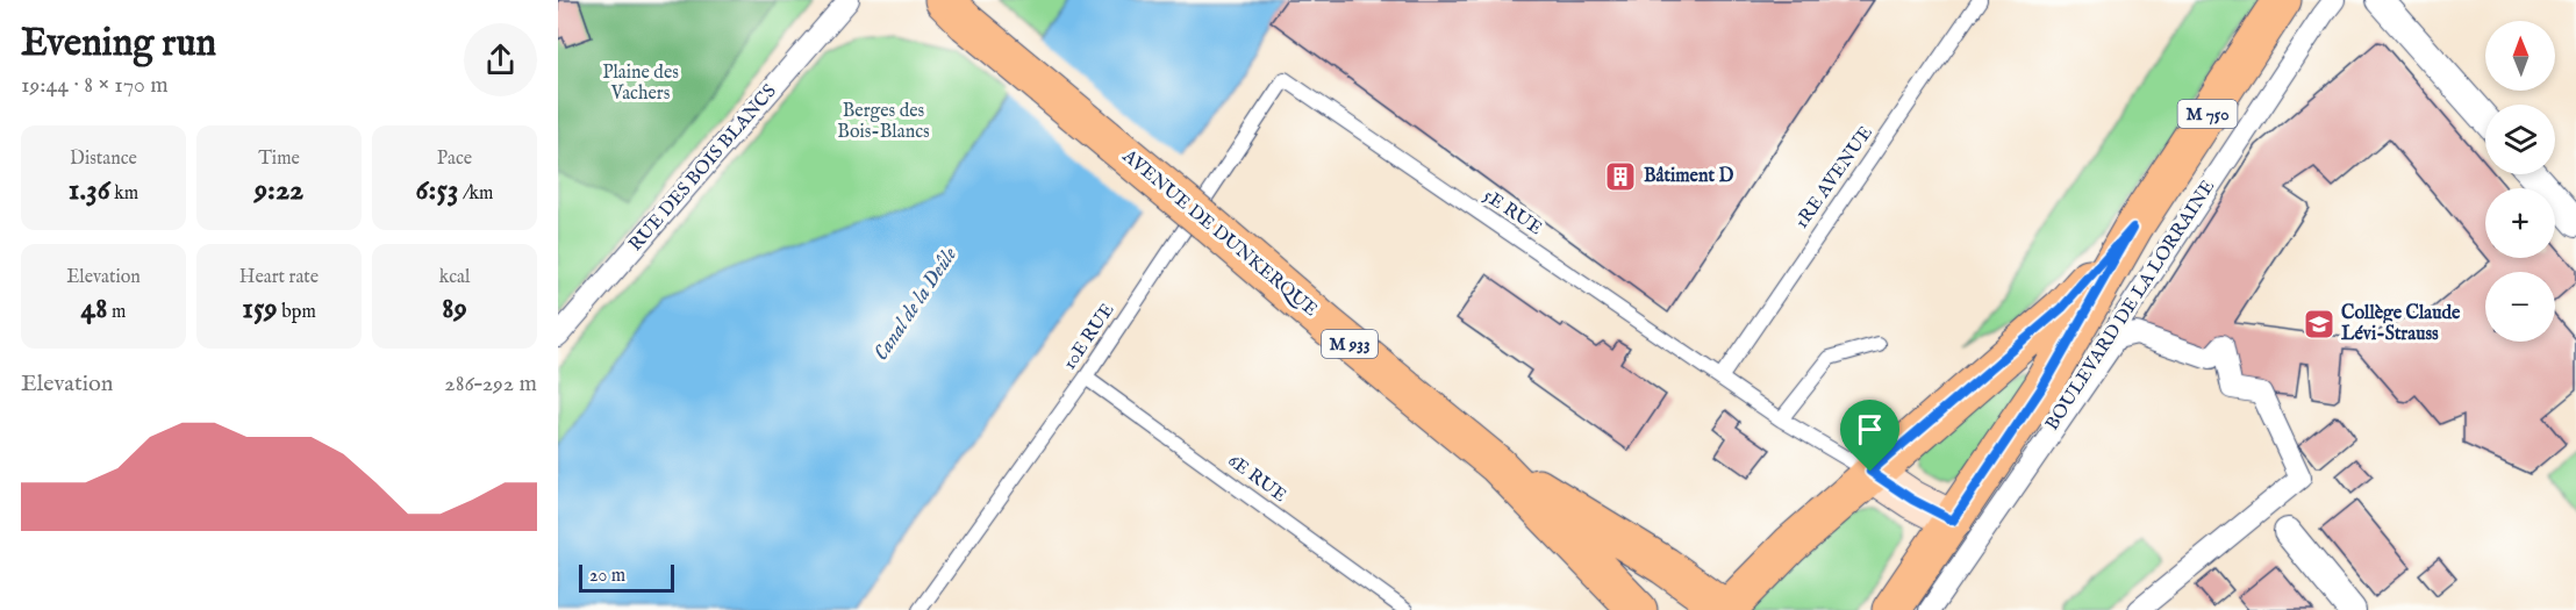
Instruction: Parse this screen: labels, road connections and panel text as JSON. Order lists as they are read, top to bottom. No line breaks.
{"streets":{"main road":["M 750","AVENUE DE DUNKERQUE","BOULEVARD DE LA LORRAINE","M 933"],"street":["RUE DES BOIS BLANCS"],"lane":["1RE AVENUE","5E RUE","10E RUE","6E RUE"]},"crossings":[["1RE AVENUE","5E RUE"],["5E RUE","BOULEVARD DE LA LORRAINE"],["5E RUE","10E RUE"],["AVENUE DE DUNKERQUE","BOULEVARD DE LA LORRAINE"],["10E RUE","6E RUE"]],"water":["Canal de la Deûle"],"parks":["Plaine des Vachers","Berges des Bois-Blancs"],"places":{"building":["Bâtiment D"],"school or university":["Collège Claude Lévi-Strauss"]},"scale_bar":"20 m","north":"top","page":{"heading":["Evening run","19:44 · 8 × 170 m"],"map_buttons":["+","−"],"stats":[["Distance","1.36 km"],["Time","9:22"],["Pace","6:53 /km"],["Elevation","48 m"],["Heart rate","159 bpm"],["kcal","89"]],"chart":["Elevation","286–292 m"],"scale":"20 m"}}
